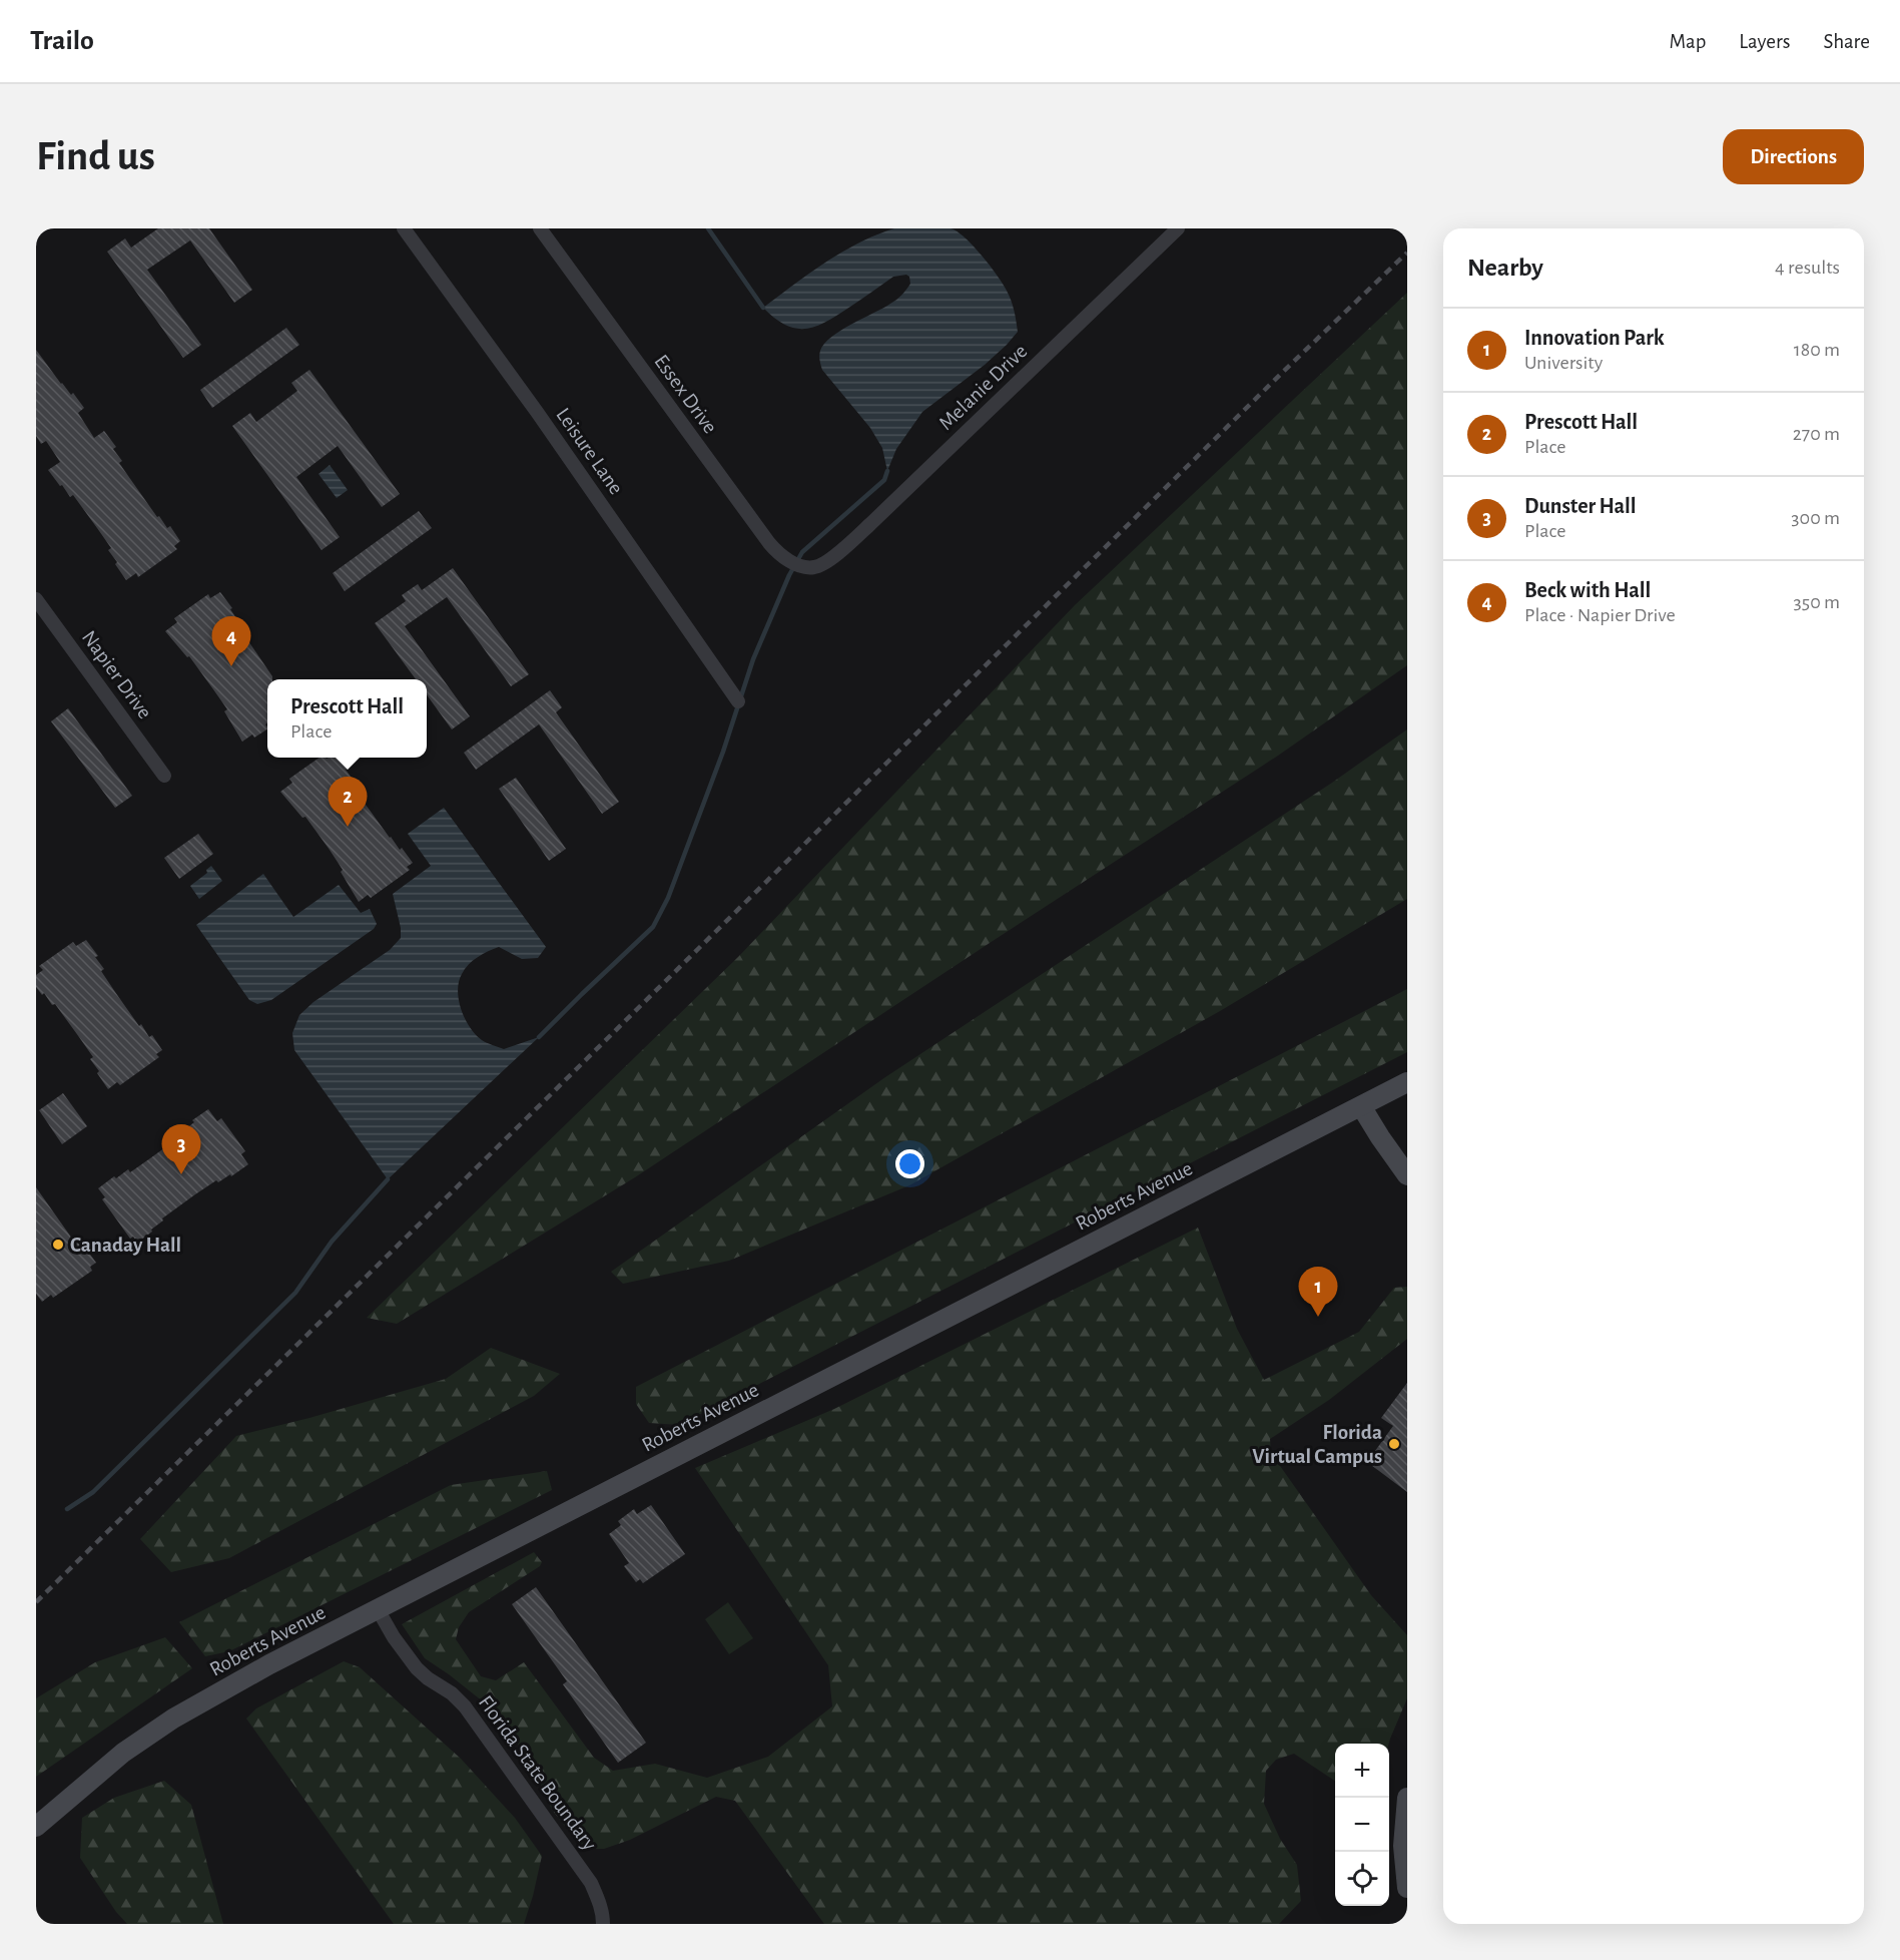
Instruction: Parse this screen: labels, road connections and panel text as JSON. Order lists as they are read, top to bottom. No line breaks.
{"streets":{"street":["Melanie Drive","Essex Drive","Leisure Lane","Napier Drive","Roberts Avenue","Florida State Boundary"]},"crossings":[["Melanie Drive","Essex Drive"],["Roberts Avenue","Florida State Boundary"]],"places":["Canaday Hall","Florida Virtual Campus"],"page":{"header":"Trailo","nav":["Map","Layers","Share"],"buttons":"Directions","title":"Find us","heading":["Nearby","4 results"],"list":[{"mark":"1","name":"Innovation Park","note":"University","value":"180 m"},{"mark":"2","name":"Prescott Hall","note":"Place","value":"270 m"},{"mark":"3","name":"Dunster Hall","note":"Place","value":"300 m"},{"mark":"4","name":"Beck with Hall","note":"Place · Napier Drive","value":"350 m"}],"pins":["4","2","3","1"],"popup":["Prescott Hall","Place"],"map_buttons":["+","−"]}}
